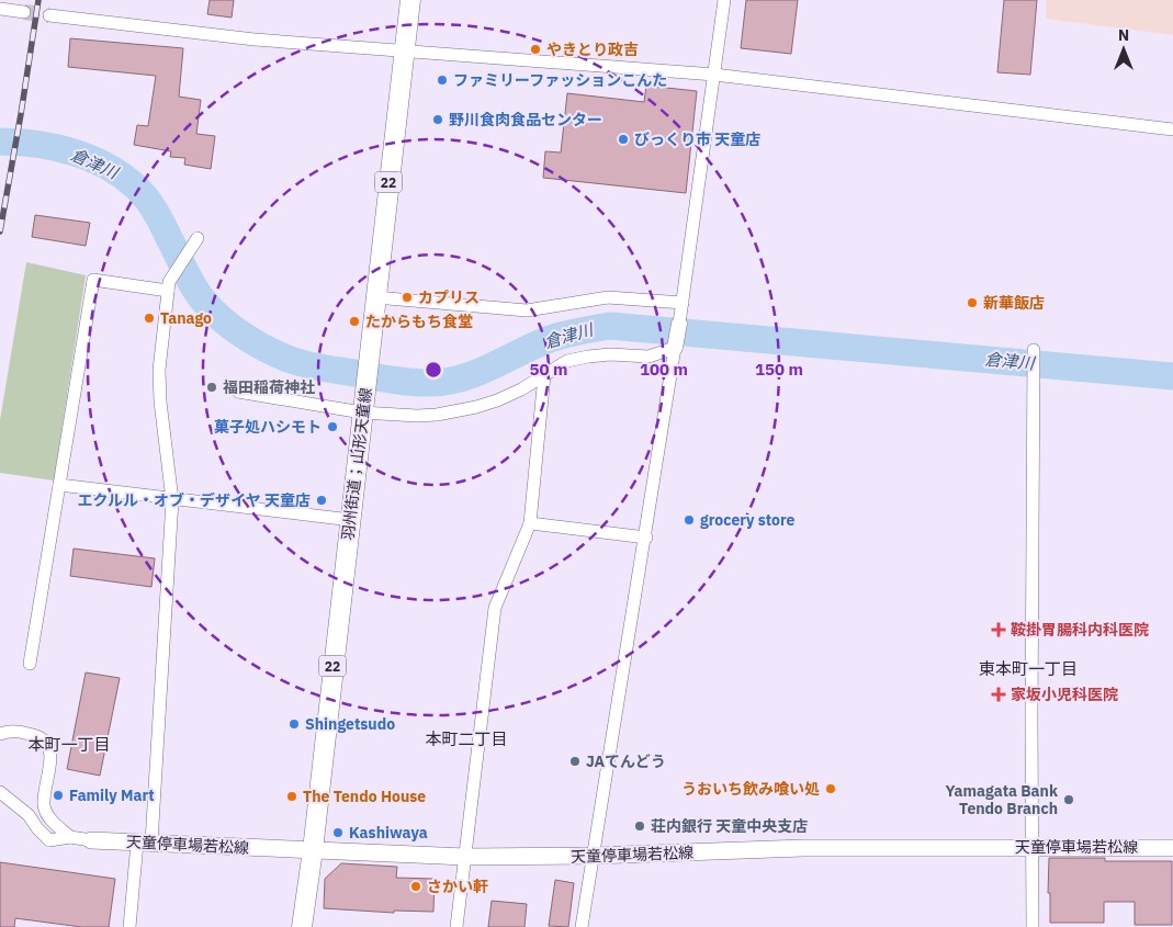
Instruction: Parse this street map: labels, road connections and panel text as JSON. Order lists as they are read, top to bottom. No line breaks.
{"streets":{"main road":["22","羽州街道；山形天童線","天童停車場若松線"]},"crossings":[["羽州街道；山形天童線","天童停車場若松線"]],"districts":["東本町一丁目","本町二丁目","本町一丁目"],"water":["倉津川"],"places":{"other":["やきとり政吉","ファミリーファッションこんた","野川食肉食品センター","びっくり市 天童店","カプリス","新華飯店","Tanago","たからもち食堂","福田稲荷神社","菓子処ハシモト","エクルル・オブ・デザイヤ 天童店","grocery store","Shingetsudo","JAてんどう","うおいち飲み喰い処","Family Mart","The Tendo House","Yamagata Bank Tendo Branch","荘内銀行 天童中央支店","Kashiwaya","さかい軒"],"health":["鞍掛胃腸科内科医院","家坂小児科医院"]},"north":"top","rings":["50 m","100 m","150 m"]}
